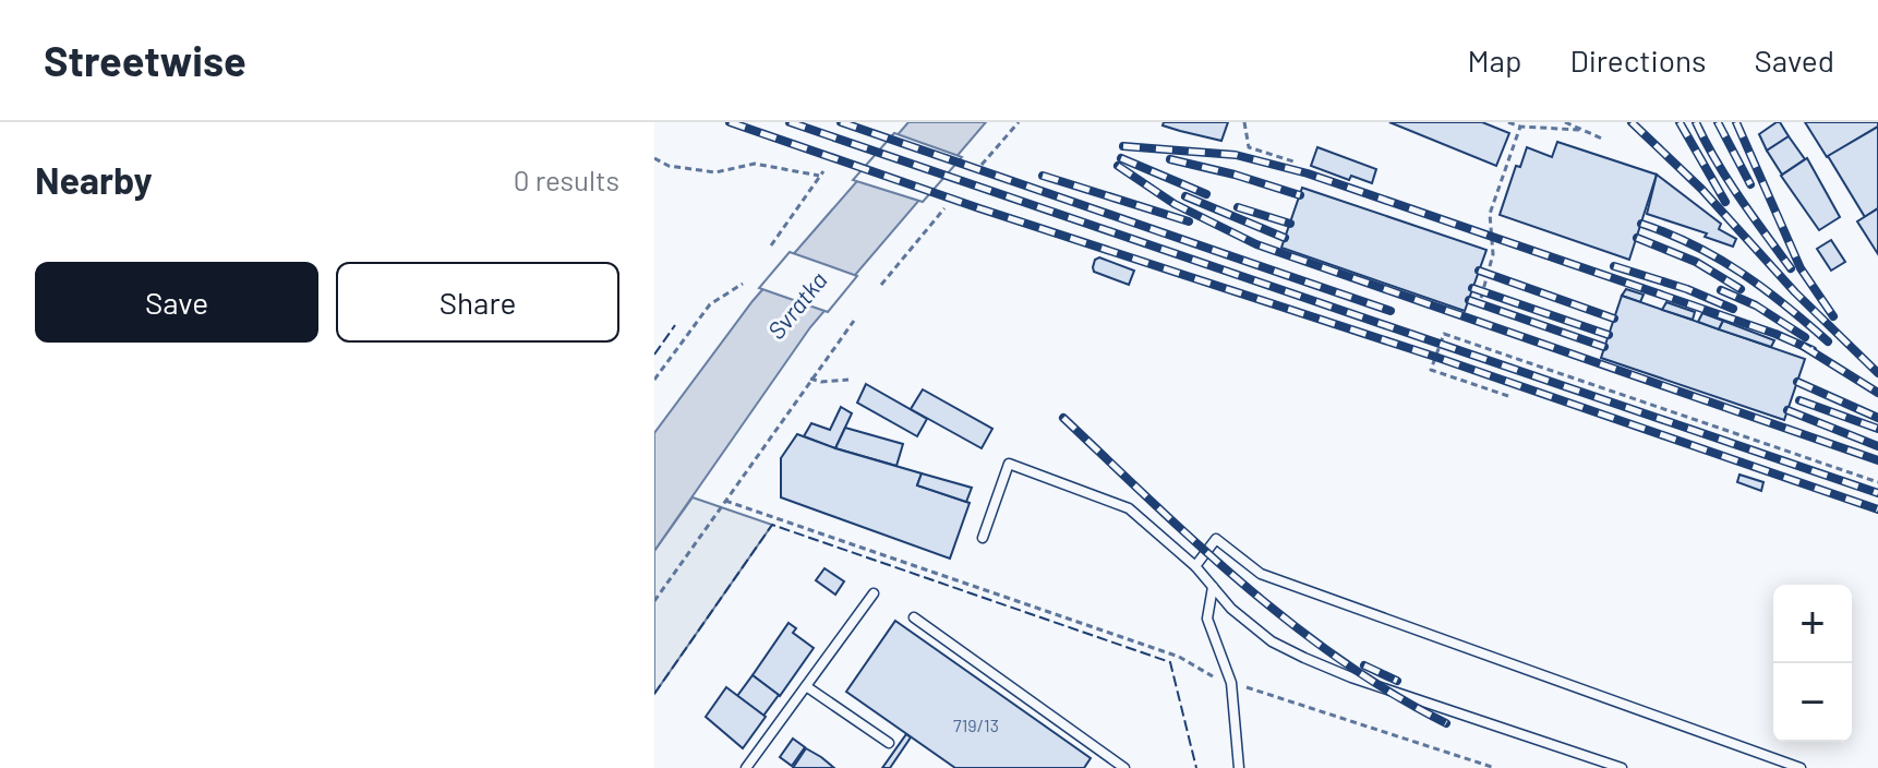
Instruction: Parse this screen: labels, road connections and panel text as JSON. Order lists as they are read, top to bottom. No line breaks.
{"water":["Svratka"],"house_numbers":["719/13"],"page":{"header":"Streetwise","nav":["Map","Directions","Saved"],"heading":["Nearby","0 results"],"buttons":["Save","Share"],"map_buttons":["+","−"]}}
